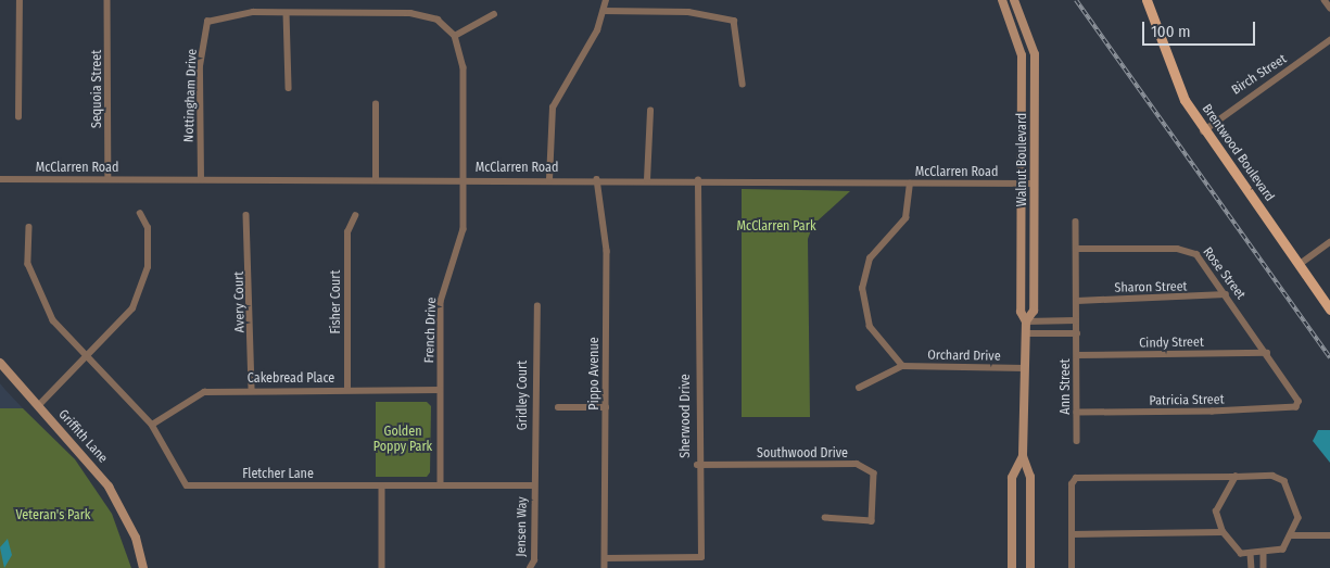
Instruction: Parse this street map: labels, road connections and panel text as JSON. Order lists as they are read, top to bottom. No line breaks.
{"streets":{"main road":["Brentwood Boulevard"],"street":["Birch Street","Sequoia Street","Nottingham Drive","Walnut Boulevard","McClarren Road","Rose Street","Sharon Street","Avery Court","Fisher Court","French Drive","Cindy Street","Orchard Drive","Pippo Avenue","Cakebread Place","Ann Street","Gridley Court","Patricia Street","Sherwood Drive","Griffith Lane","Southwood Drive","Fletcher Lane","Jensen Way"]},"crossings":[["Birch Street","Brentwood Boulevard"],["Sequoia Street","McClarren Road"],["Nottingham Drive","McClarren Road"],["Walnut Boulevard","McClarren Road"],["Walnut Boulevard","Orchard Drive"],["McClarren Road","French Drive"],["McClarren Road","Pippo Avenue"],["McClarren Road","Sherwood Drive"],["Rose Street","Sharon Street"],["Rose Street","Cindy Street"],["Rose Street","Ann Street"],["Rose Street","Patricia Street"],["Sharon Street","Ann Street"],["Avery Court","Cakebread Place"],["Fisher Court","Cakebread Place"],["French Drive","Cakebread Place"],["French Drive","Fletcher Lane"],["Cindy Street","Ann Street"],["Pippo Avenue","Sherwood Drive"],["Cakebread Place","Fletcher Lane"],["Ann Street","Patricia Street"],["Gridley Court","Fletcher Lane"],["Gridley Court","Jensen Way"],["Sherwood Drive","Southwood Drive"],["Fletcher Lane","Jensen Way"]],"parks":["McClarren Park","Golden Poppy Park","Veteran's Park"],"scale_bar":"100 m"}
